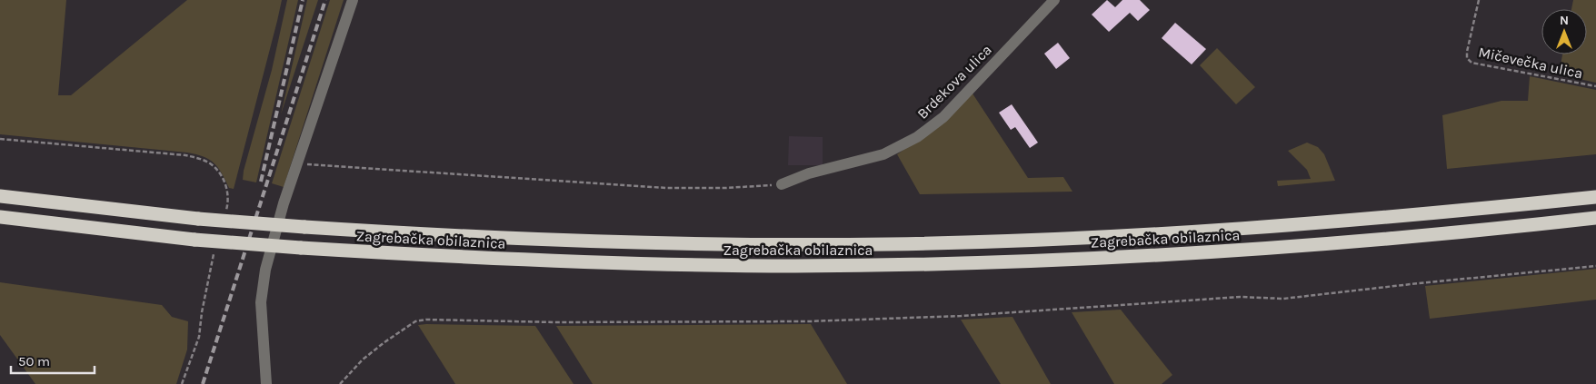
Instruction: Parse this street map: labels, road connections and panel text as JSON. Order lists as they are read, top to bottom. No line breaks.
{"streets":{"highway":["Zagrebačka obilaznica"],"street":["Brdekova ulica"],"path":["Mičevečka ulica"]},"scale_bar":"50 m","north":"top"}
